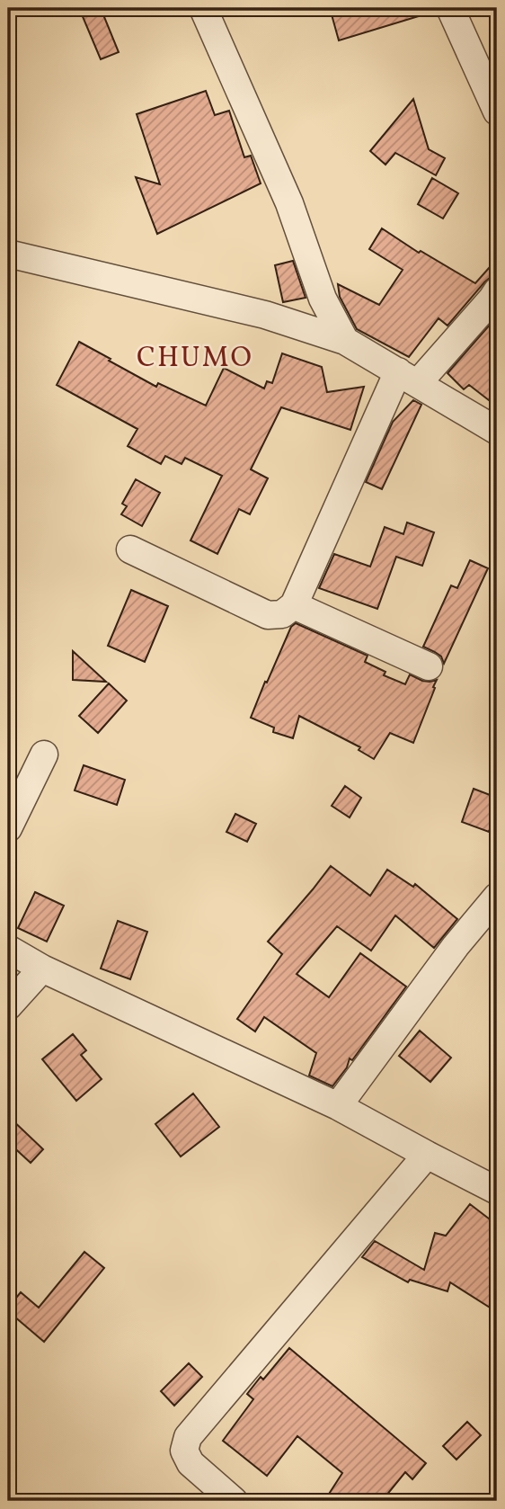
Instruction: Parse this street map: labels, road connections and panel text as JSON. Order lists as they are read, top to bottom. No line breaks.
{"districts":["CHUMO"]}
